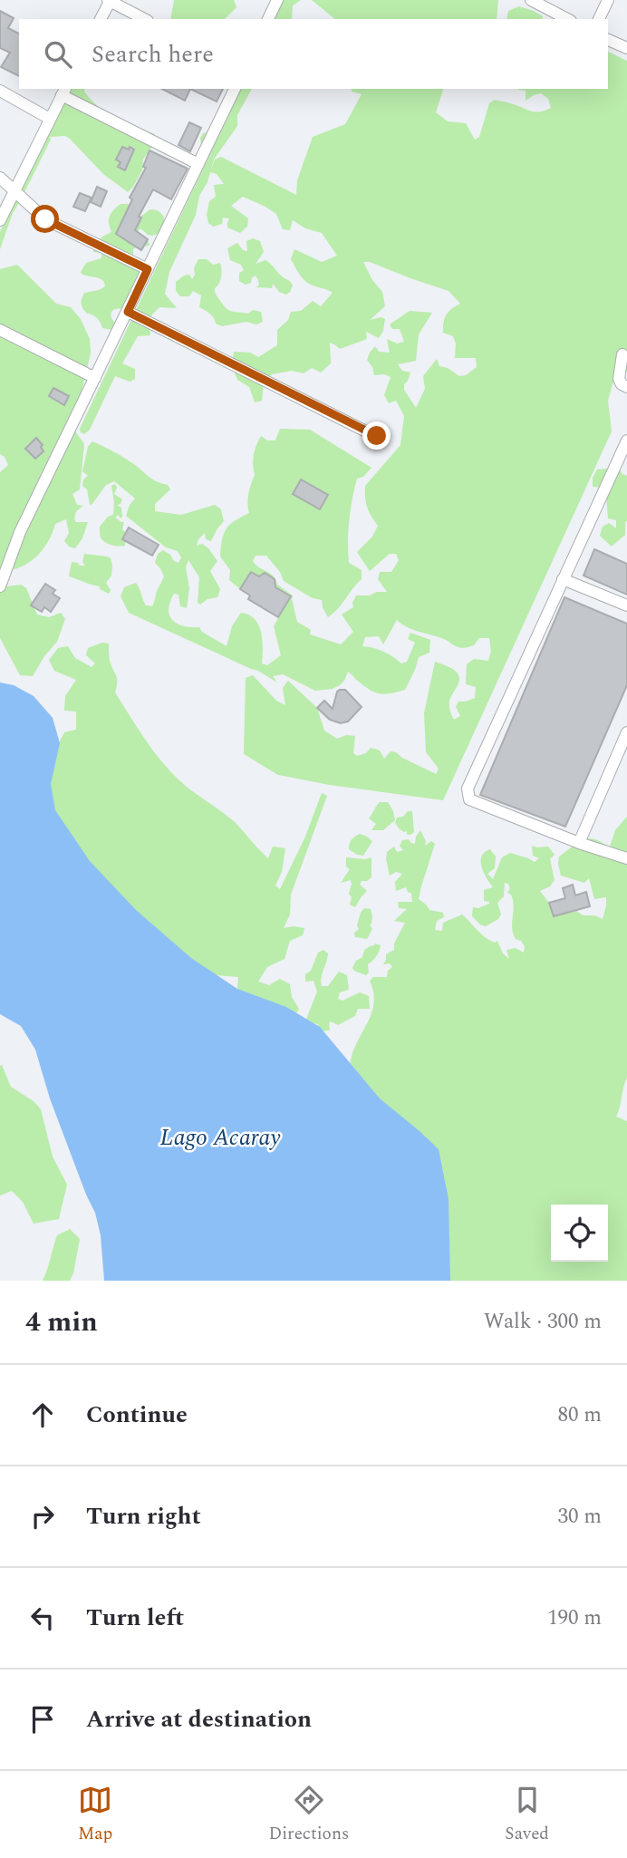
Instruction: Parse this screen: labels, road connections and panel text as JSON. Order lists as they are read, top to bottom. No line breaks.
{"water":["Lago Acaray"],"page":{"search":"Search here","heading":["4 min","Walk · 300 m"],"list":[["Continue","80 m"],["Turn right","30 m"],["Turn left","190 m"],"Arrive at destination"],"nav":["Map","Directions","Saved"]}}
